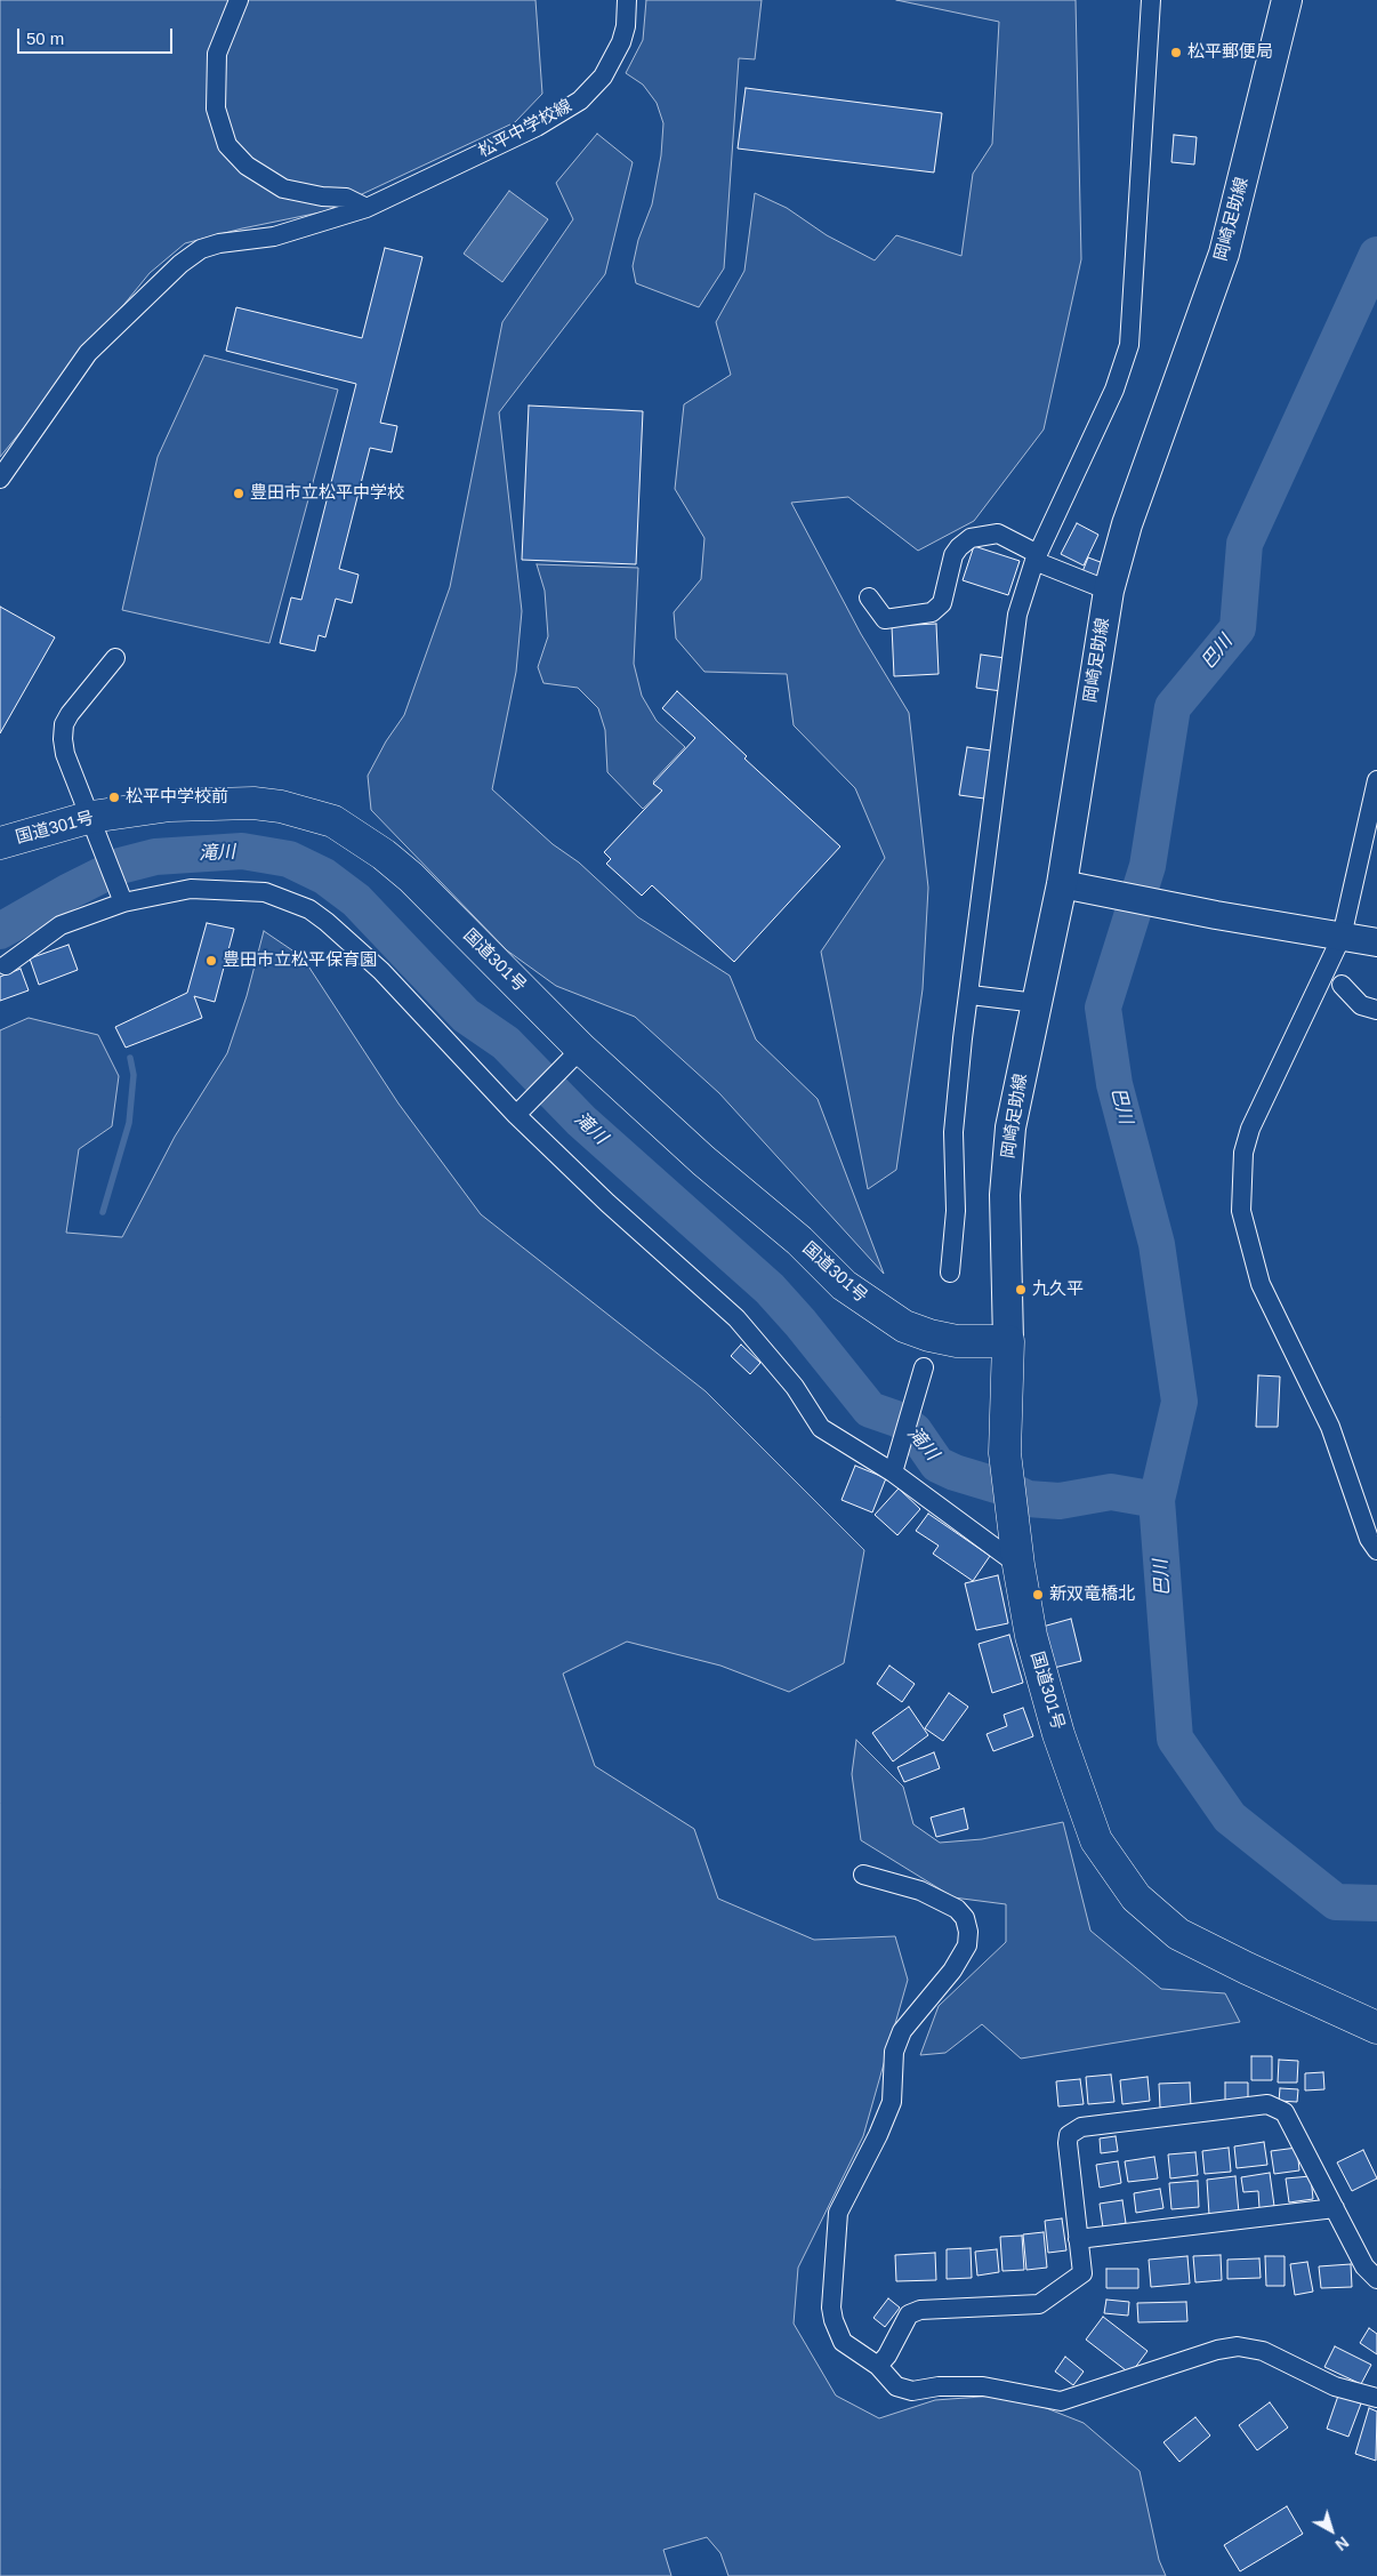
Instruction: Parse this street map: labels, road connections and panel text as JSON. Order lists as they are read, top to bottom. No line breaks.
{"streets":{"highway":["国道301号"],"main road":["岡崎足助線"],"street":["松平中学校線"]},"crossings":[["岡崎足助線","国道301号"]],"water":["巴川","滝川"],"places":["松平郵便局","豊田市立松平中学校","松平中学校前","豊田市立松平保育園","九久平","新双竜橋北"],"scale_bar":"50 m","north":"bottom right"}
